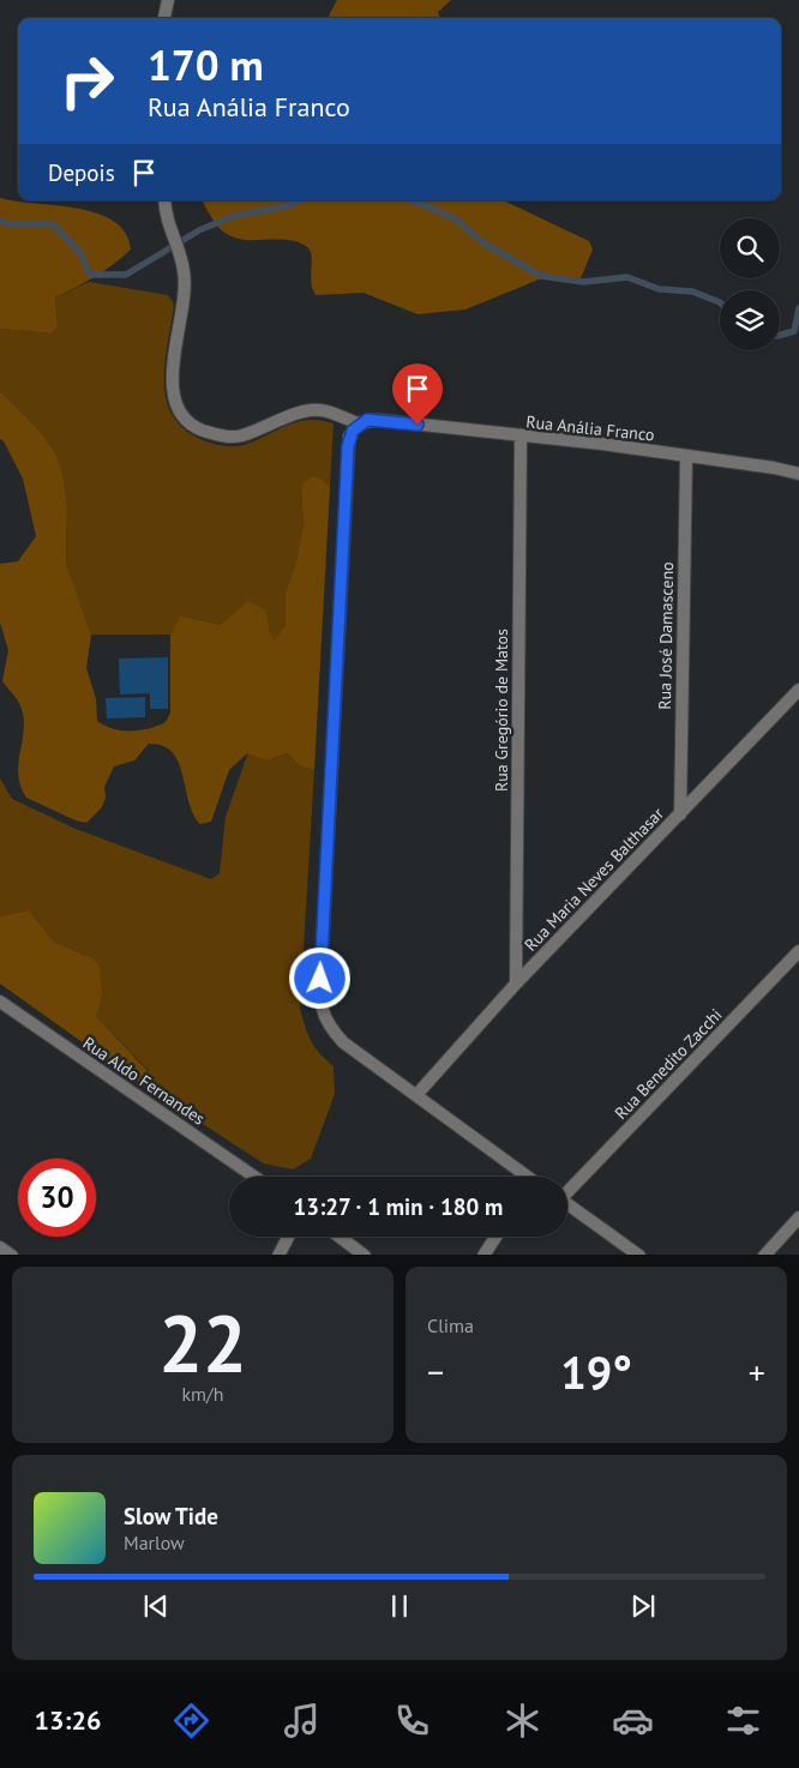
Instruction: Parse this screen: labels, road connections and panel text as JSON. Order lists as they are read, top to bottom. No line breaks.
{"streets":{"street":["Rua Anália Franco","Rua José Damasceno","Rua Gregório de Matos","Rua Maria Neves Balthasar","Rua Benedito Zacchi","Rua Aldo Fernandes"]},"crossings":[["Rua Anália Franco","Rua José Damasceno"],["Rua Anália Franco","Rua Gregório de Matos"],["Rua José Damasceno","Rua Maria Neves Balthasar"],["Rua Gregório de Matos","Rua Maria Neves Balthasar"]],"page":{"turn":["170 m","Rua Anália Franco"],"then":"Depois","limit":"30","trip":"13:27 · 1 min · 180 m","tile":[["22","km/h"],"Clima"],"heat":["−","19°","+"],"song":["Slow Tide","Marlow"],"tabs":"13:26"}}
